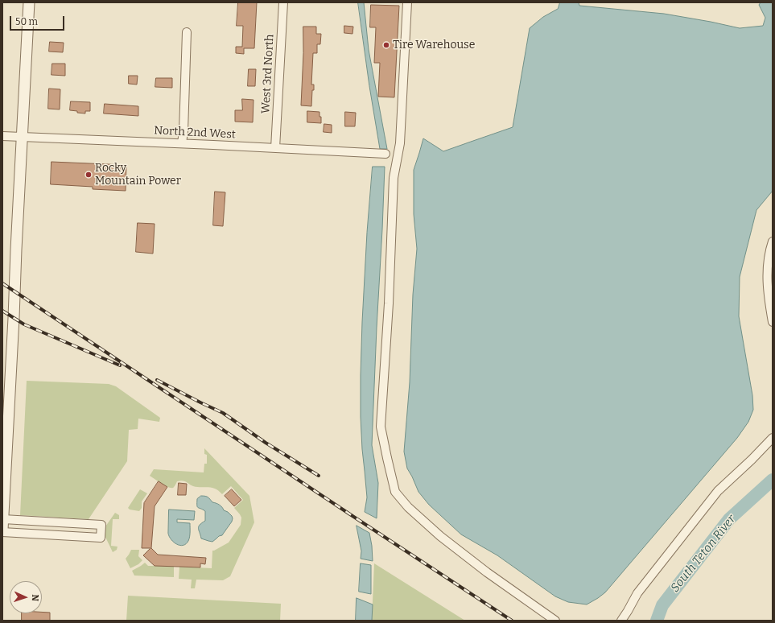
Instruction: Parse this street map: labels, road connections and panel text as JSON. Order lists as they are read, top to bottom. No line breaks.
{"streets":{"street":["West 3rd North","North 2nd West"]},"crossings":[["West 3rd North","North 2nd West"]],"water":["South Teton River"],"places":["Tire Warehouse","Rocky Mountain Power"],"scale_bar":"50 m","north":"right"}
